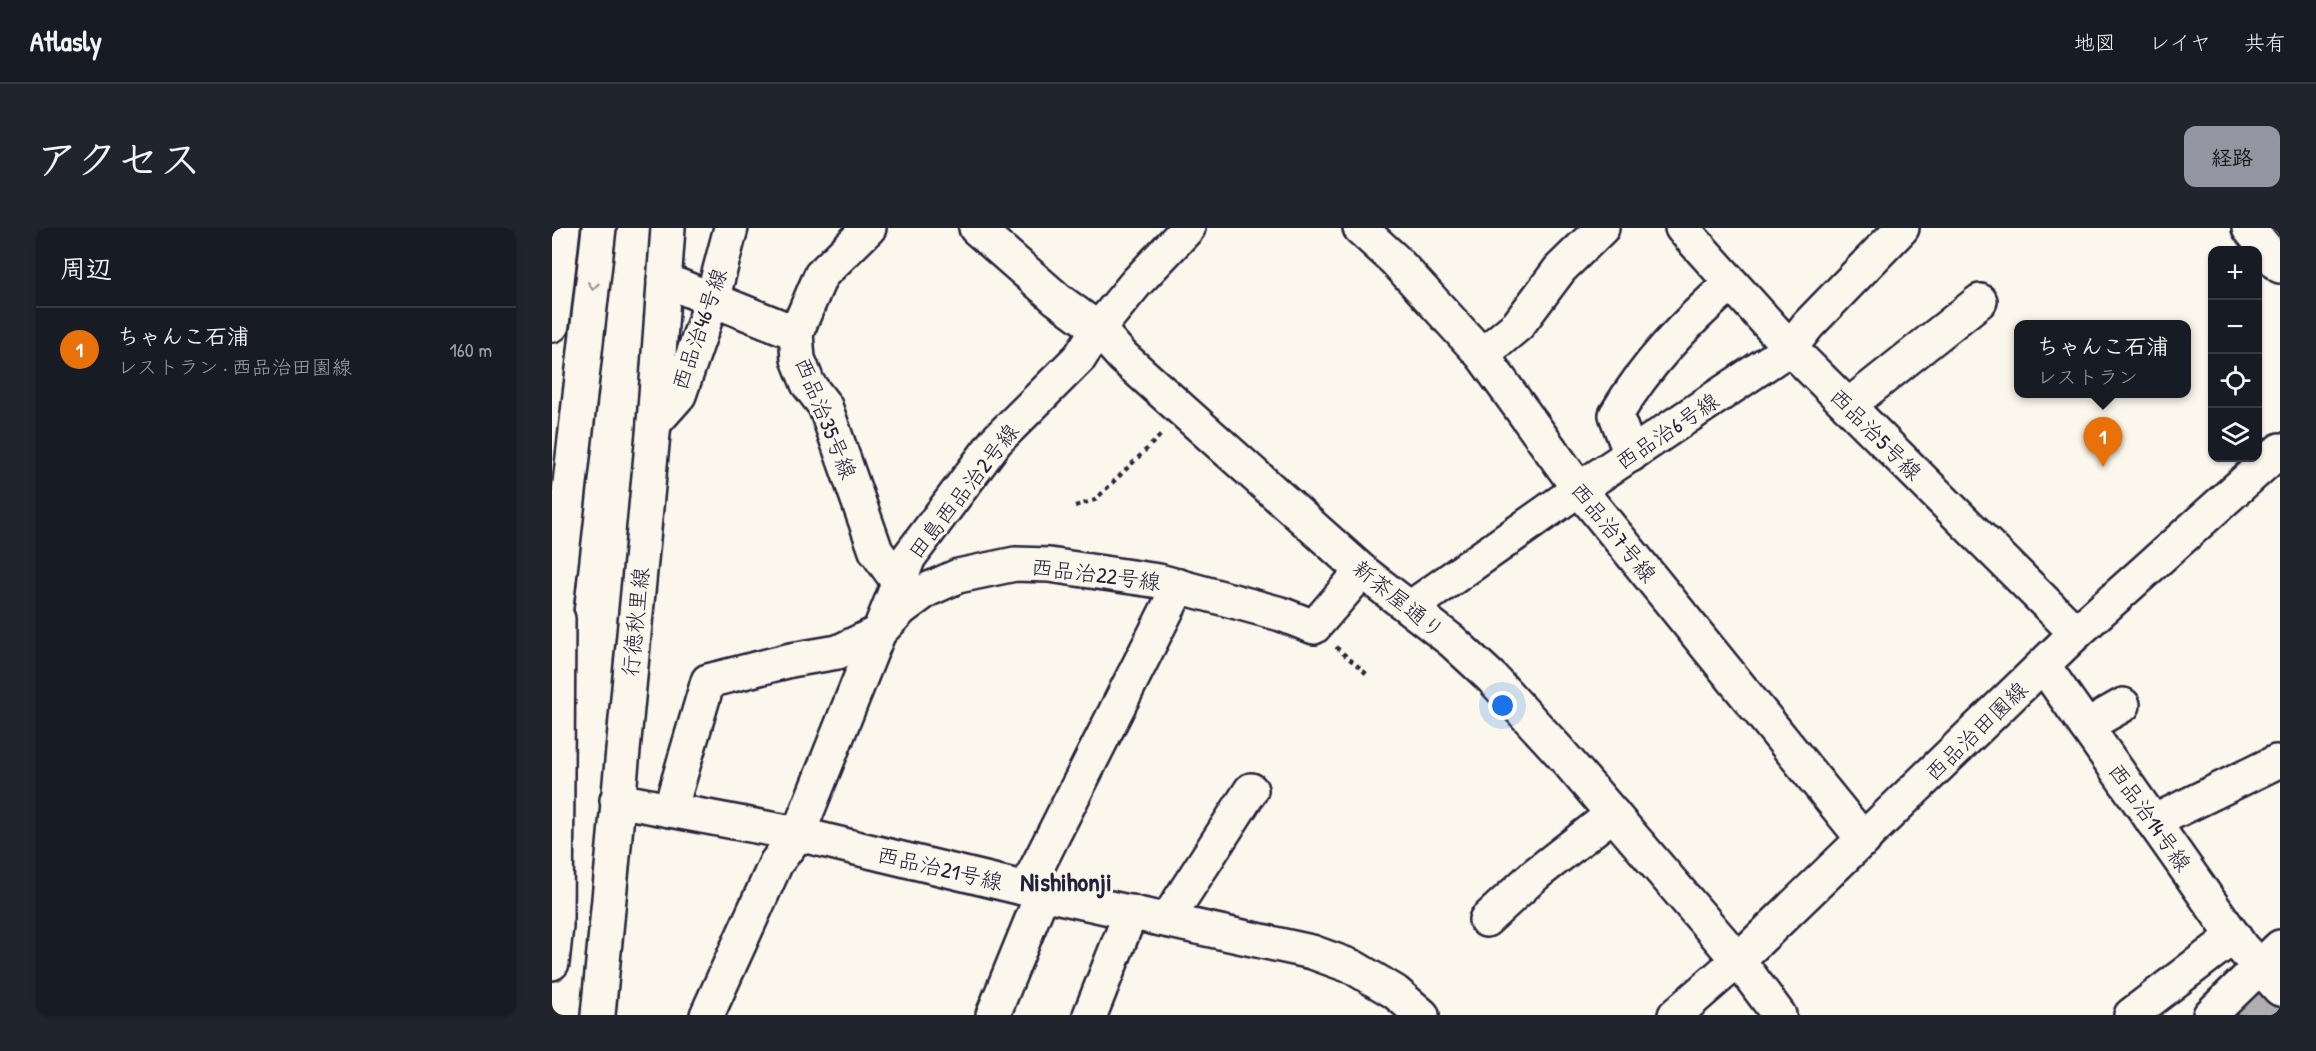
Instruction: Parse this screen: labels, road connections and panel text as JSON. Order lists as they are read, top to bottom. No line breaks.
{"streets":{"street":["西品治46号線","西品治35号線","西品治6号線","西品治5号線","田島西品治2号線","西品治7号線","西品治22号線","新茶屋通り","行徳秋里線","西品治田園線","西品治14号線","西品治21号線"]},"crossings":[["西品治46号線","西品治35号線"],["西品治46号線","行徳秋里線"],["西品治35号線","田島西品治2号線"],["西品治35号線","行徳秋里線"],["西品治6号線","西品治5号線"],["西品治6号線","西品治7号線"],["西品治6号線","新茶屋通り"],["西品治5号線","西品治田園線"],["田島西品治2号線","西品治22号線"],["田島西品治2号線","新茶屋通り"],["田島西品治2号線","西品治21号線"],["西品治7号線","西品治田園線"],["西品治22号線","西品治21号線"],["新茶屋通り","西品治田園線"],["行徳秋里線","西品治21号線"],["西品治田園線","西品治14号線"]],"districts":["Nishihonji"],"page":{"header":"Atlasly","nav":["地図","レイヤ","共有"],"title":"アクセス","buttons":"経路","heading":"周辺","map_buttons":["+","−"],"list":[{"mark":"1","name":"ちゃんこ石浦","note":"レストラン · 西品治田園線","value":"160 m"}],"popup":["ちゃんこ石浦","レストラン"],"pins":"1"}}
